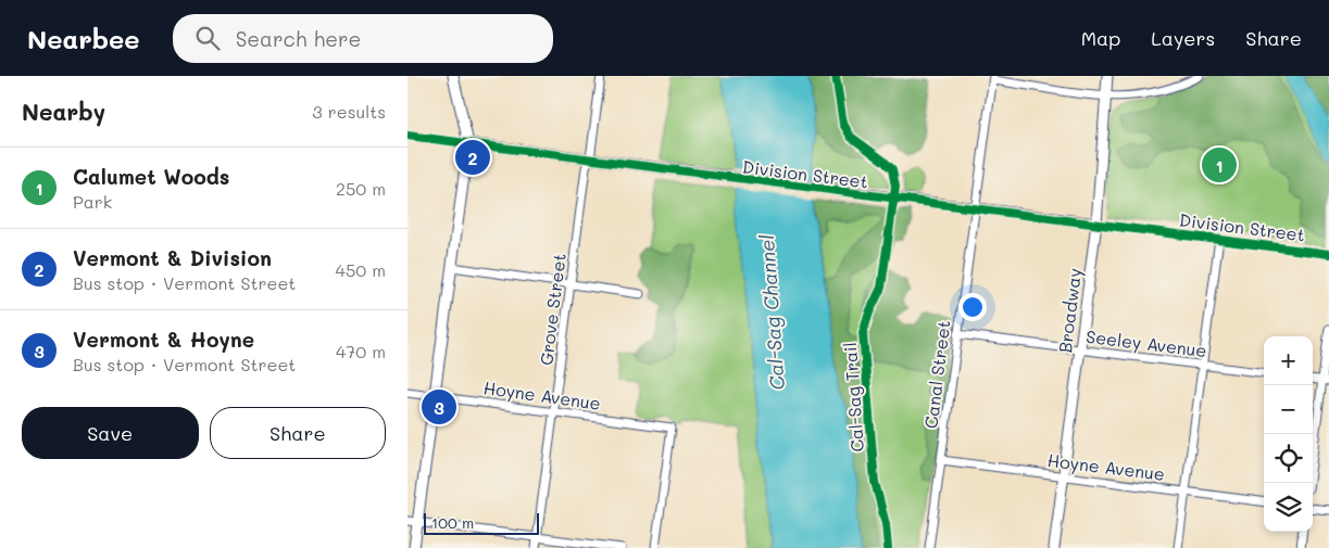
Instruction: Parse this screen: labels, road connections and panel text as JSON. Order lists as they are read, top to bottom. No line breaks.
{"streets":{"street":["Division Street","Grove Street","Broadway","Seeley Avenue","Canal Street","Hoyne Avenue"],"cycle path":["Cal-Sag Trail"]},"crossings":[["Division Street","Grove Street"],["Division Street","Broadway"],["Division Street","Canal Street"],["Grove Street","Hoyne Avenue"],["Broadway","Seeley Avenue"],["Broadway","Hoyne Avenue"],["Seeley Avenue","Canal Street"],["Canal Street","Hoyne Avenue"]],"water":["Cal-Sag Channel"],"scale_bar":"100 m","page":{"header":"Nearbee","search":"Search here","nav":["Map","Layers","Share"],"heading":["Nearby","3 results"],"pins":["2","1","3"],"list":[{"mark":"1","name":"Calumet Woods","note":"Park","value":"250 m"},{"mark":"2","name":"Vermont & Division","note":"Bus stop · Vermont Street","value":"450 m"},{"mark":"3","name":"Vermont & Hoyne","note":"Bus stop · Vermont Street","value":"470 m"}],"map_buttons":["+","−"],"buttons":["Save","Share"],"scale":"100 m"}}
